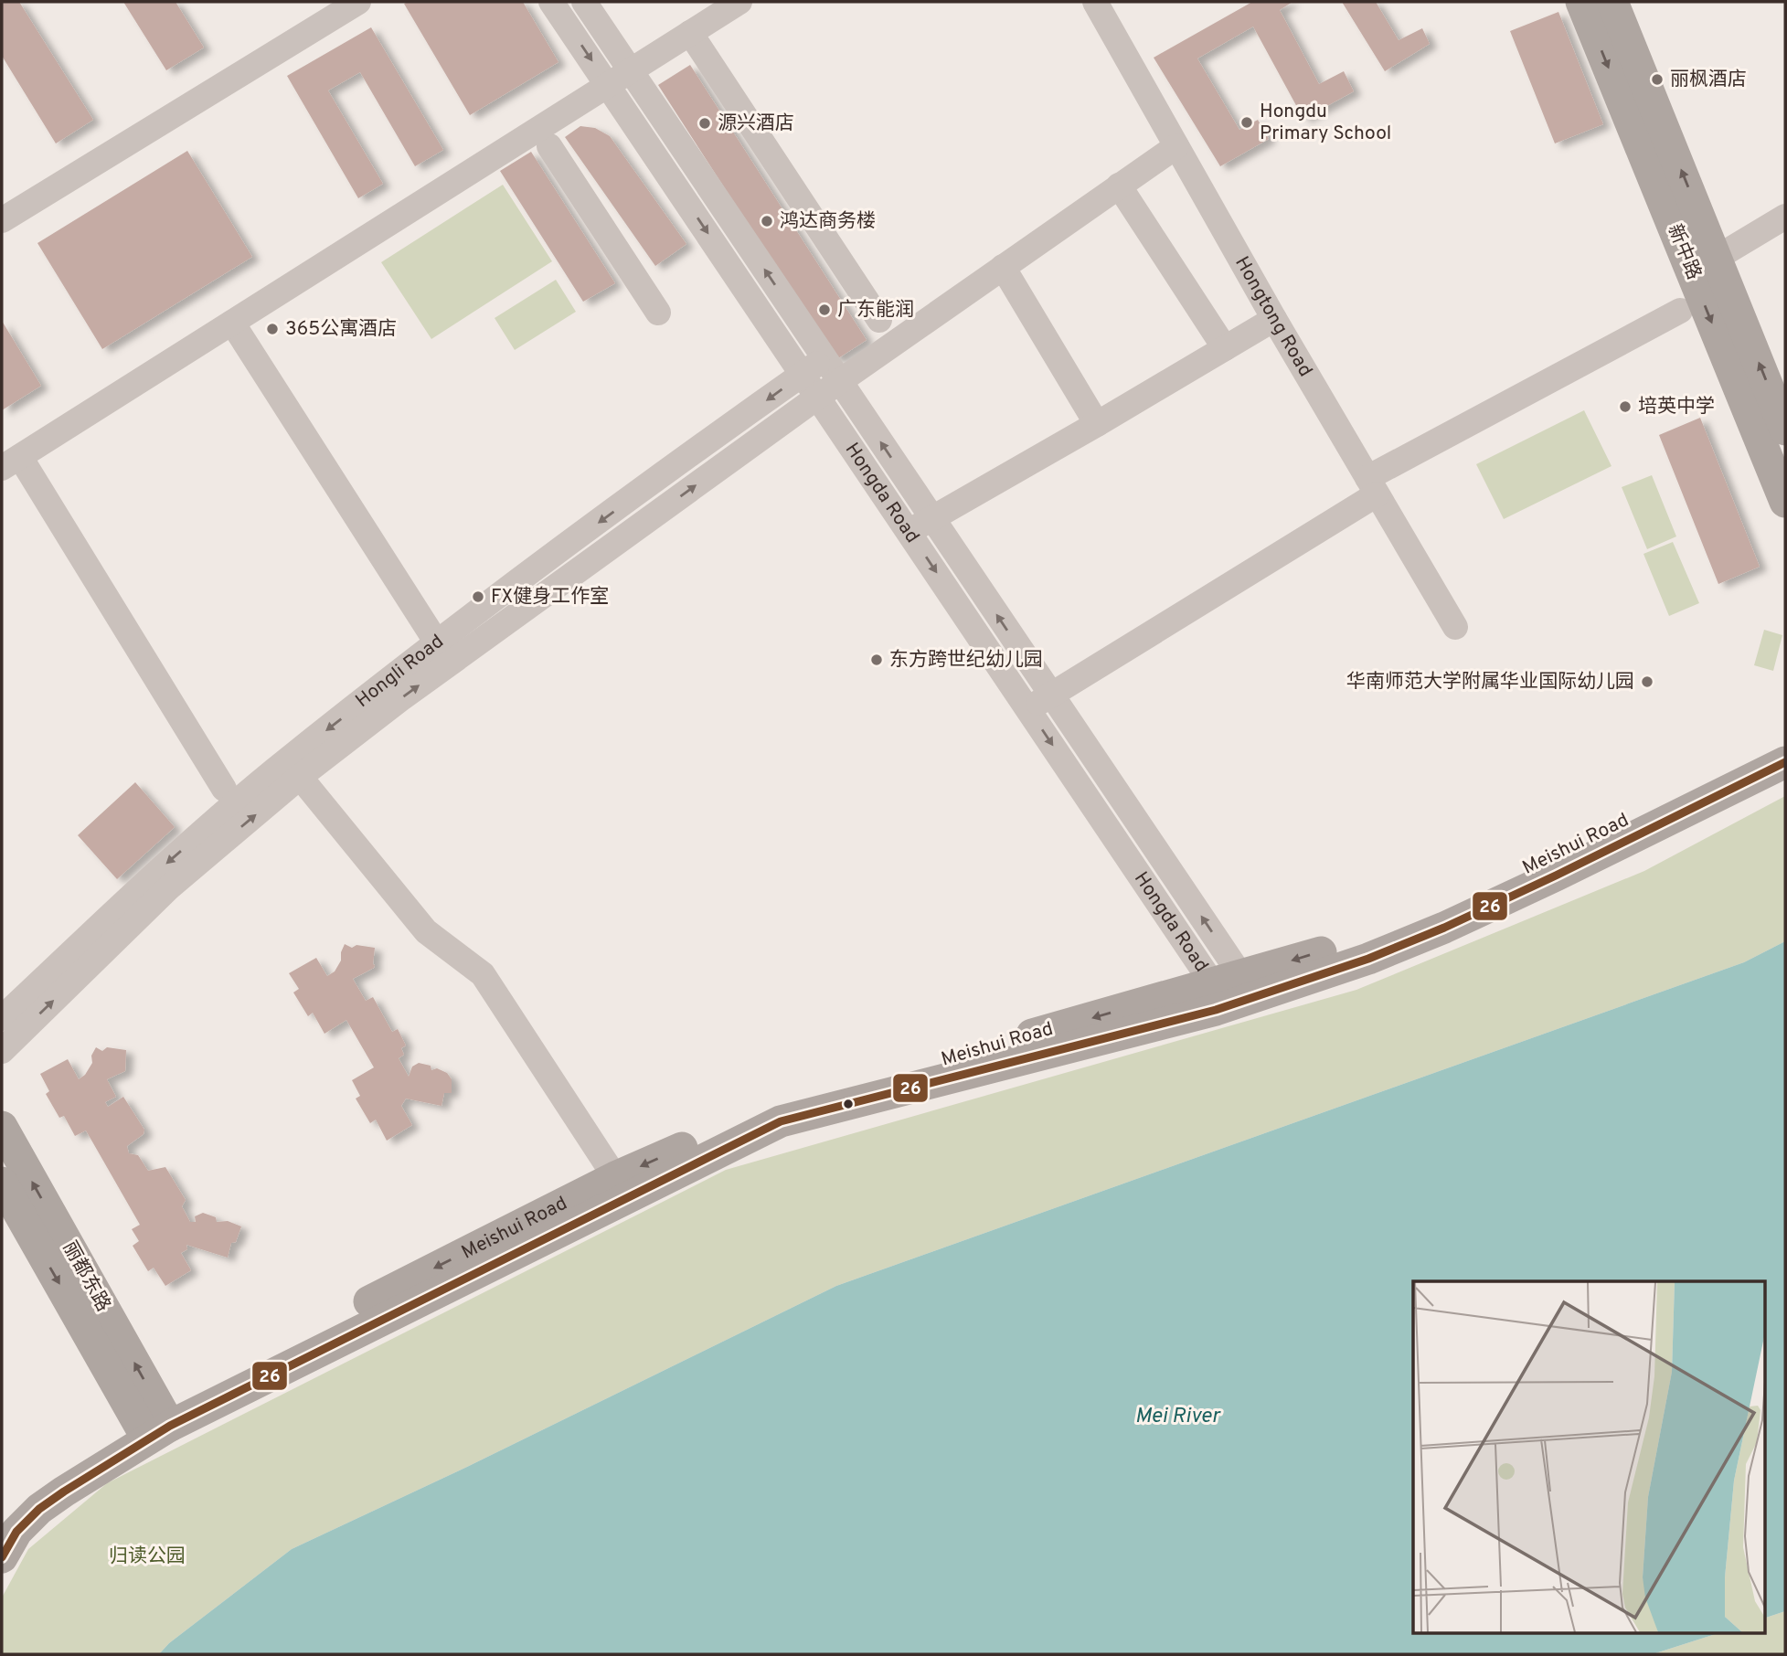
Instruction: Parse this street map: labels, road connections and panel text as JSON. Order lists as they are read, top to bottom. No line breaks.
{"streets":{"main road":["新中路","Meishui Road","丽都东路"],"street":["Hongtong Road","Hongda Road","Hongli Road"]},"crossings":[["Hongtong Road","Hongli Road"],["Hongda Road","Hongli Road"],["Hongda Road","Meishui Road"],["Meishui Road","丽都东路"]],"water":["Mei River"],"parks":["归读公园"],"places":["丽枫酒店","Hongdu Primary School","源兴酒店","鸿达商务楼","广东能润","365公寓酒店","培英中学","FX健身工作室","东方跨世纪幼儿园","华南师范大学附属华业国际幼儿园"],"lines":["transit line 26"]}
